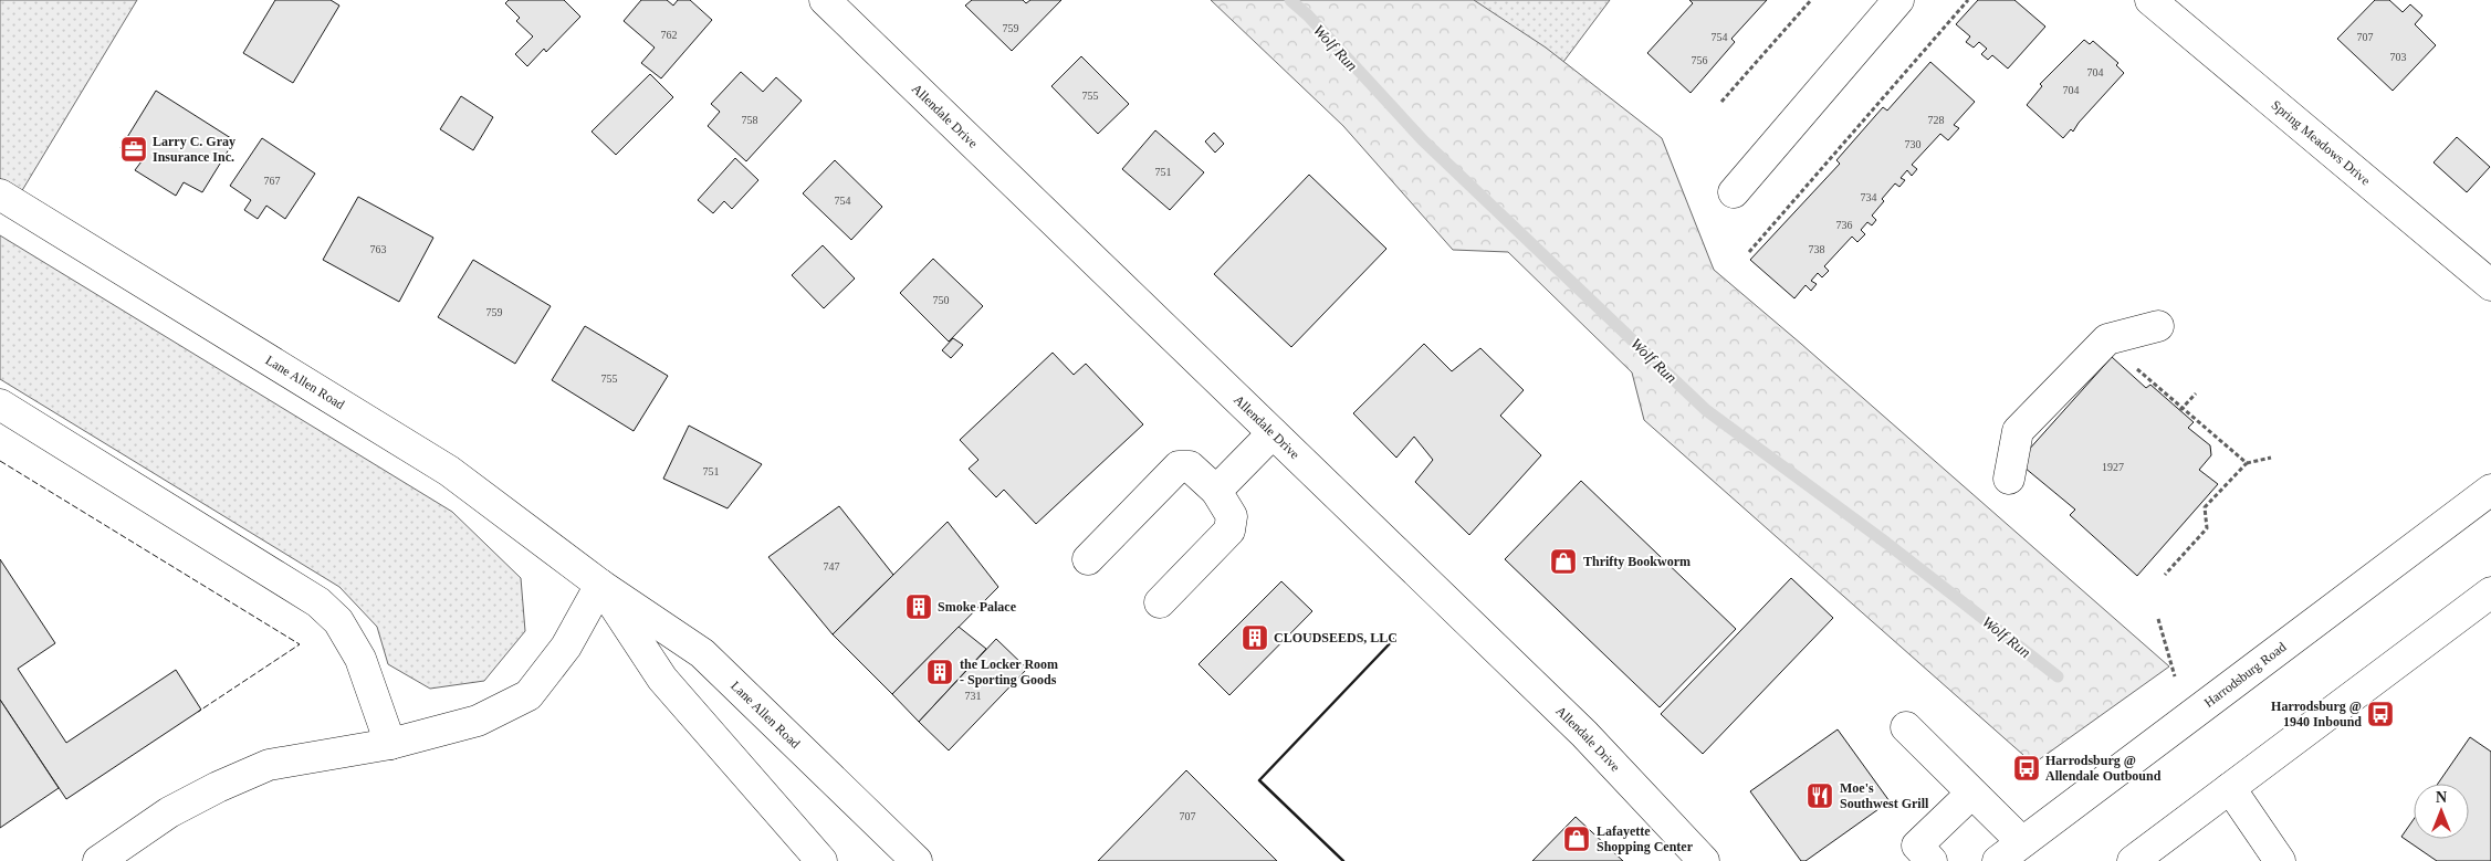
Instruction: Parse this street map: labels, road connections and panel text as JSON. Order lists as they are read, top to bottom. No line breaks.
{"streets":{"main road":["Allendale Drive","Spring Meadows Drive","Lane Allen Road","Harrodsburg Road"]},"water":["Wolf Run"],"places":{"office":["Larry C. Gray Insurance Inc."],"shop":["Thrifty Bookworm","Lafayette Shopping Center"],"building":["Smoke Palace","CLOUDSEEDS, LLC","the Locker Room - Sporting Goods"],"bus stop":["Harrodsburg @ 1940 Inbound","Harrodsburg @ Allendale Outbound"],"restaurant":["Moe's Southwest Grill"]},"house_numbers":["759","762","754","707","703","756","704","704","755","758","728","730","751","767","734","754","736","763","738","750","759","755","1927","751","747","731","707"],"north":"top"}
